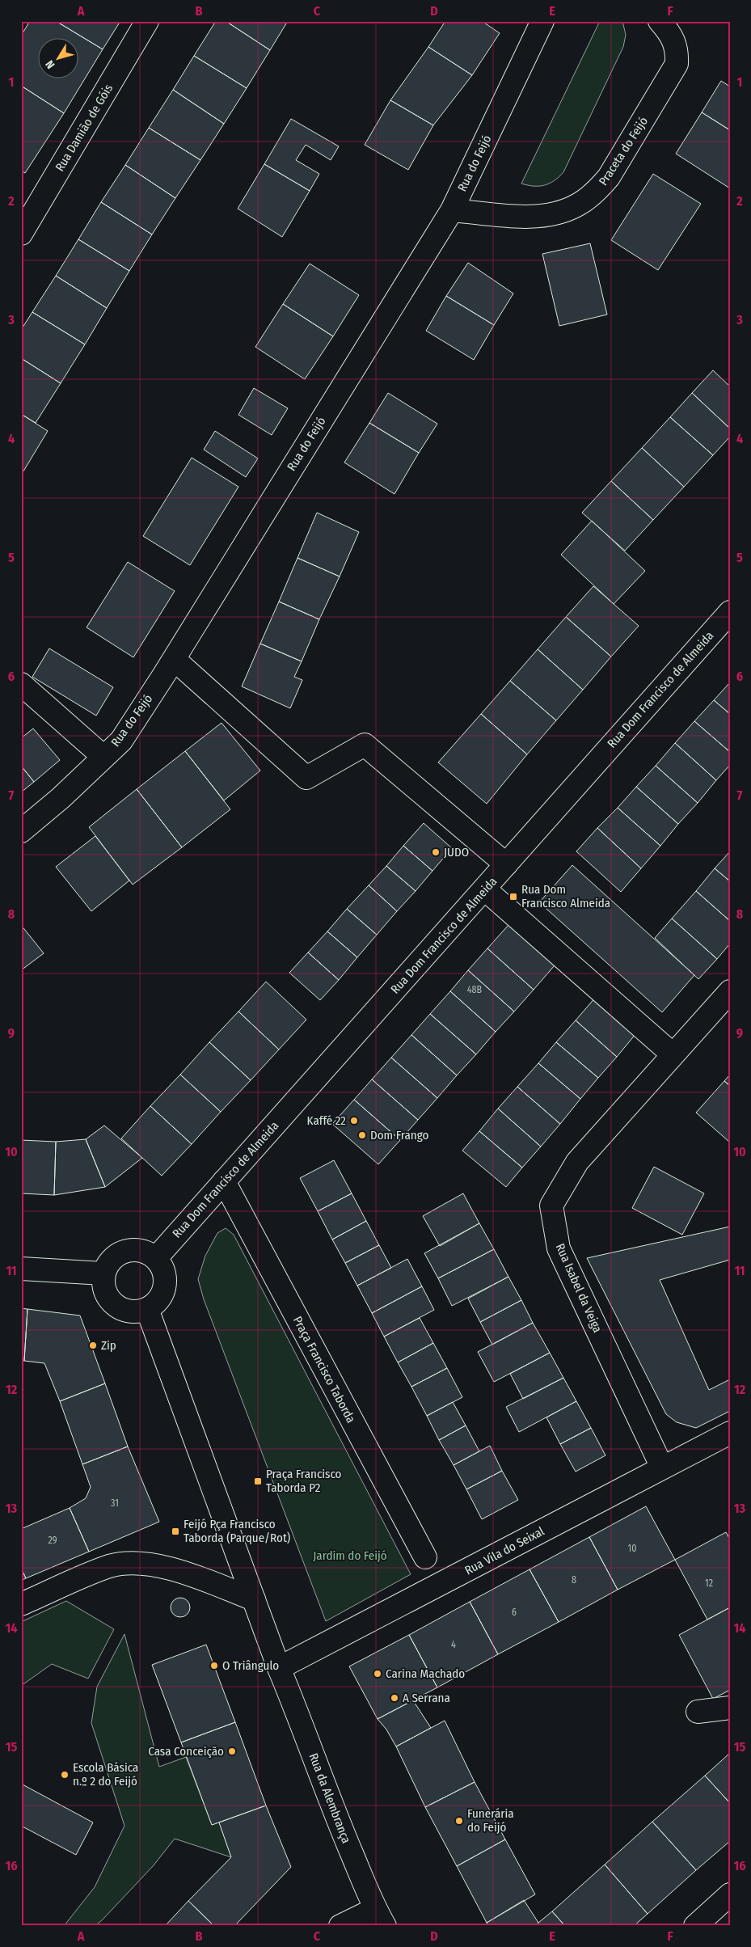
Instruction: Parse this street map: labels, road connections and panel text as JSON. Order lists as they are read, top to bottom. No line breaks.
{"streets":{"street":["Rua Damião de Góis","Praceta do Feijó","Rua do Feijó","Rua Dom Francisco de Almeida","Rua Isabel da Veiga","Praça Francisco Taborda","Rua Vila do Seixal","Rua da Alembrança"]},"crossings":[["Praceta do Feijó","Rua do Feijó"],["Rua Dom Francisco de Almeida","Praça Francisco Taborda"],["Rua Isabel da Veiga","Rua Vila do Seixal"],["Rua Vila do Seixal","Rua da Alembrança"]],"parks":["Jardim do Feijó"],"places":{"other":["JUDO","Kaffé 22","Dom Frango","Zip","O Triângulo","Carina Machado","A Serrana","Casa Conceição","Escola Básica n.º 2 do Feijó","Funerária do Feijó"],"transit":["Rua Dom Francisco Almeida","Praça Francisco Taborda P2","Feijó Pça Francisco Taborda (Parque/Rot)"]},"house_numbers":["48B","31","29","10","8","12","6","4"],"north":"bottom left","grid":{"columns":["A","B","C","D","E","F"],"rows":["1","2","3","4","5","6","7","8","9","10","11","12","13","14","15","16"]}}
